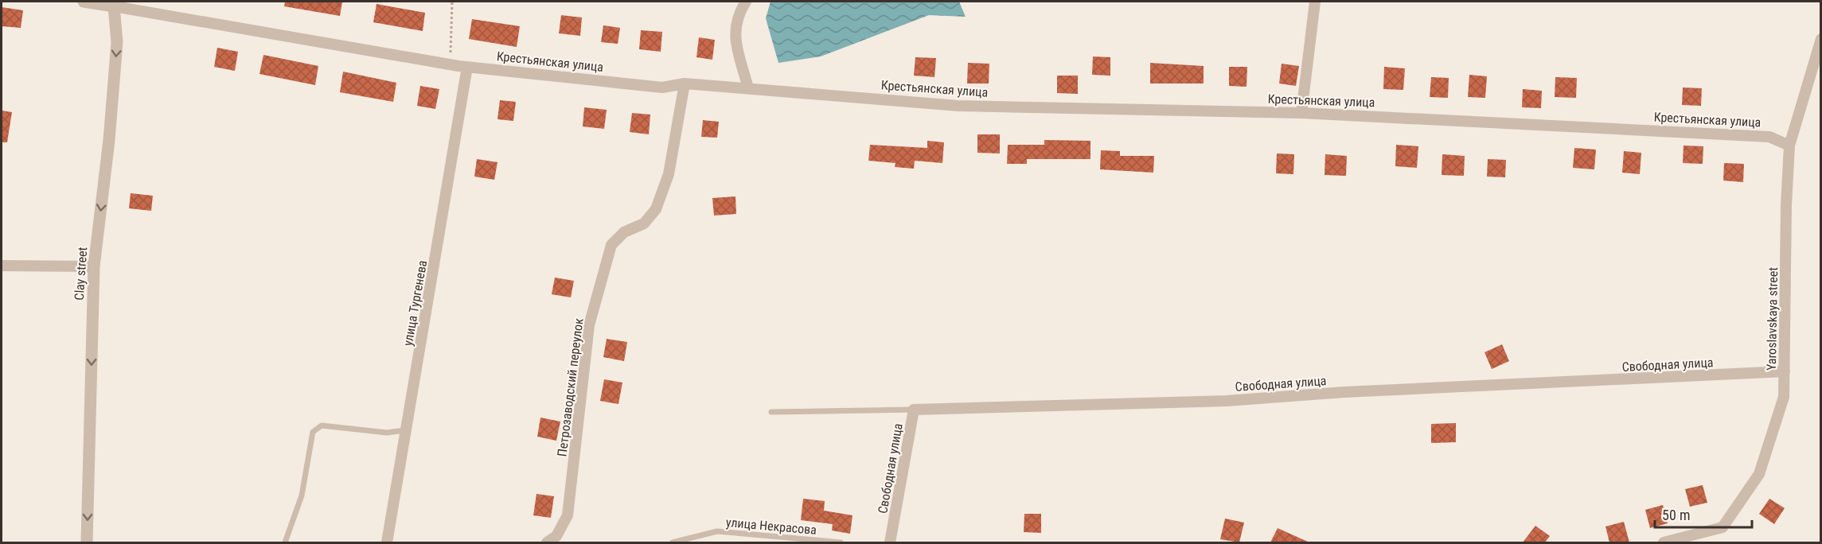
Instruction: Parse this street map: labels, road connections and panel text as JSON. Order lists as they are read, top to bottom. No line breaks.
{"streets":{"street":["Крестьянская улица","Clay street","улица Тургенева","Yaroslavskaya street","Свободная улица","Петрозаводский переулок"],"lane":["улица Некрасова"]},"crossings":[["Крестьянская улица","Clay street"],["Крестьянская улица","улица Тургенева"],["Крестьянская улица","Yaroslavskaya street"],["Крестьянская улица","Петрозаводский переулок"],["Yaroslavskaya street","Свободная улица"]],"one_way":["Clay street"],"scale_bar":"50 m"}
